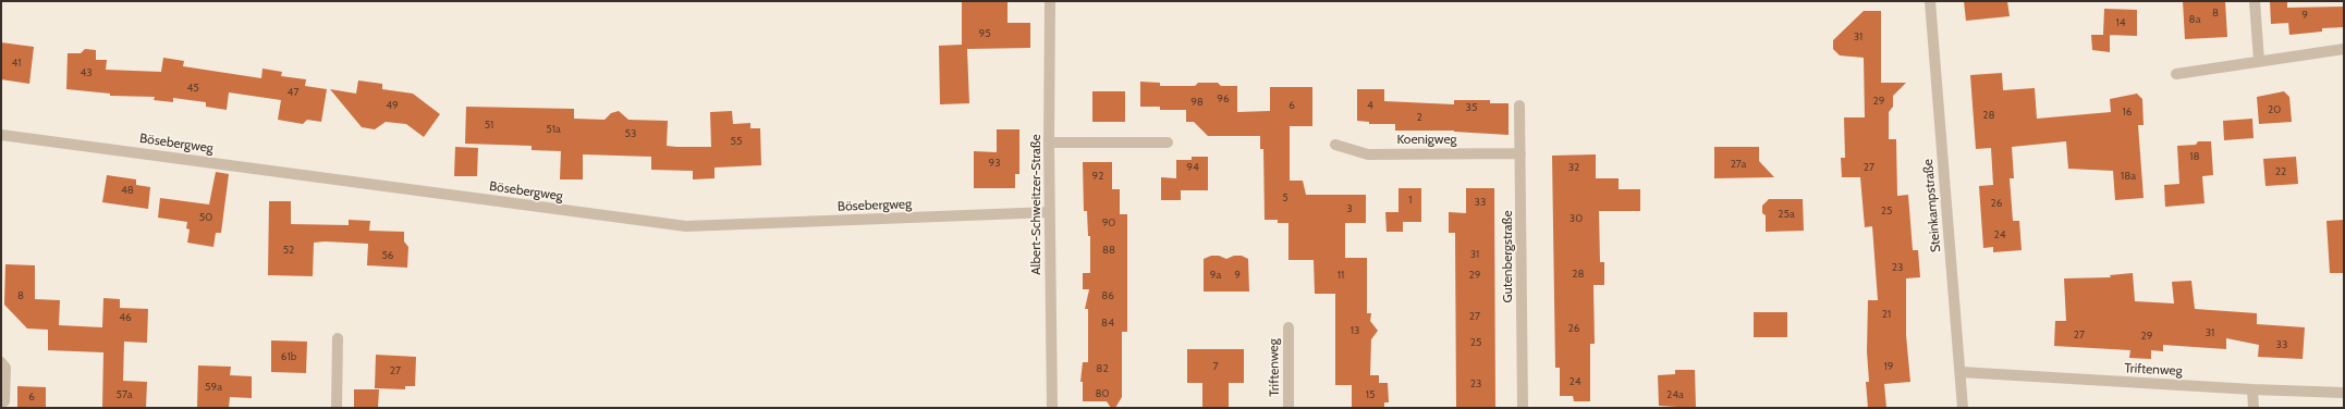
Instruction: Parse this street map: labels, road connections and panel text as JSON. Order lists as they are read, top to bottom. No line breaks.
{"streets":{"street":["Koenigweg","Bösebergweg","Albert-Schweitzer-Straße","Steinkampstraße","Gutenbergstraße","Triftenweg"]},"crossings":[["Koenigweg","Gutenbergstraße"],["Bösebergweg","Albert-Schweitzer-Straße"],["Steinkampstraße","Triftenweg"]],"house_numbers":["8","9","8a","14","95","31","41","43","45","47","96","29","98","49","6","4","35","20","16","28","2","51","51a","53","55","18","93","27a","94","32","27","22","92","18a","48","5","1","33","26","3","25","25a","50","30","90","24","52","88","31","56","23","28","9a","9","11","29","8","86","21","27","46","84","26","13","31","27","29","25","33","61b","7","19","82","27","24","23","59a","80","57a","15","24a","6"]}
